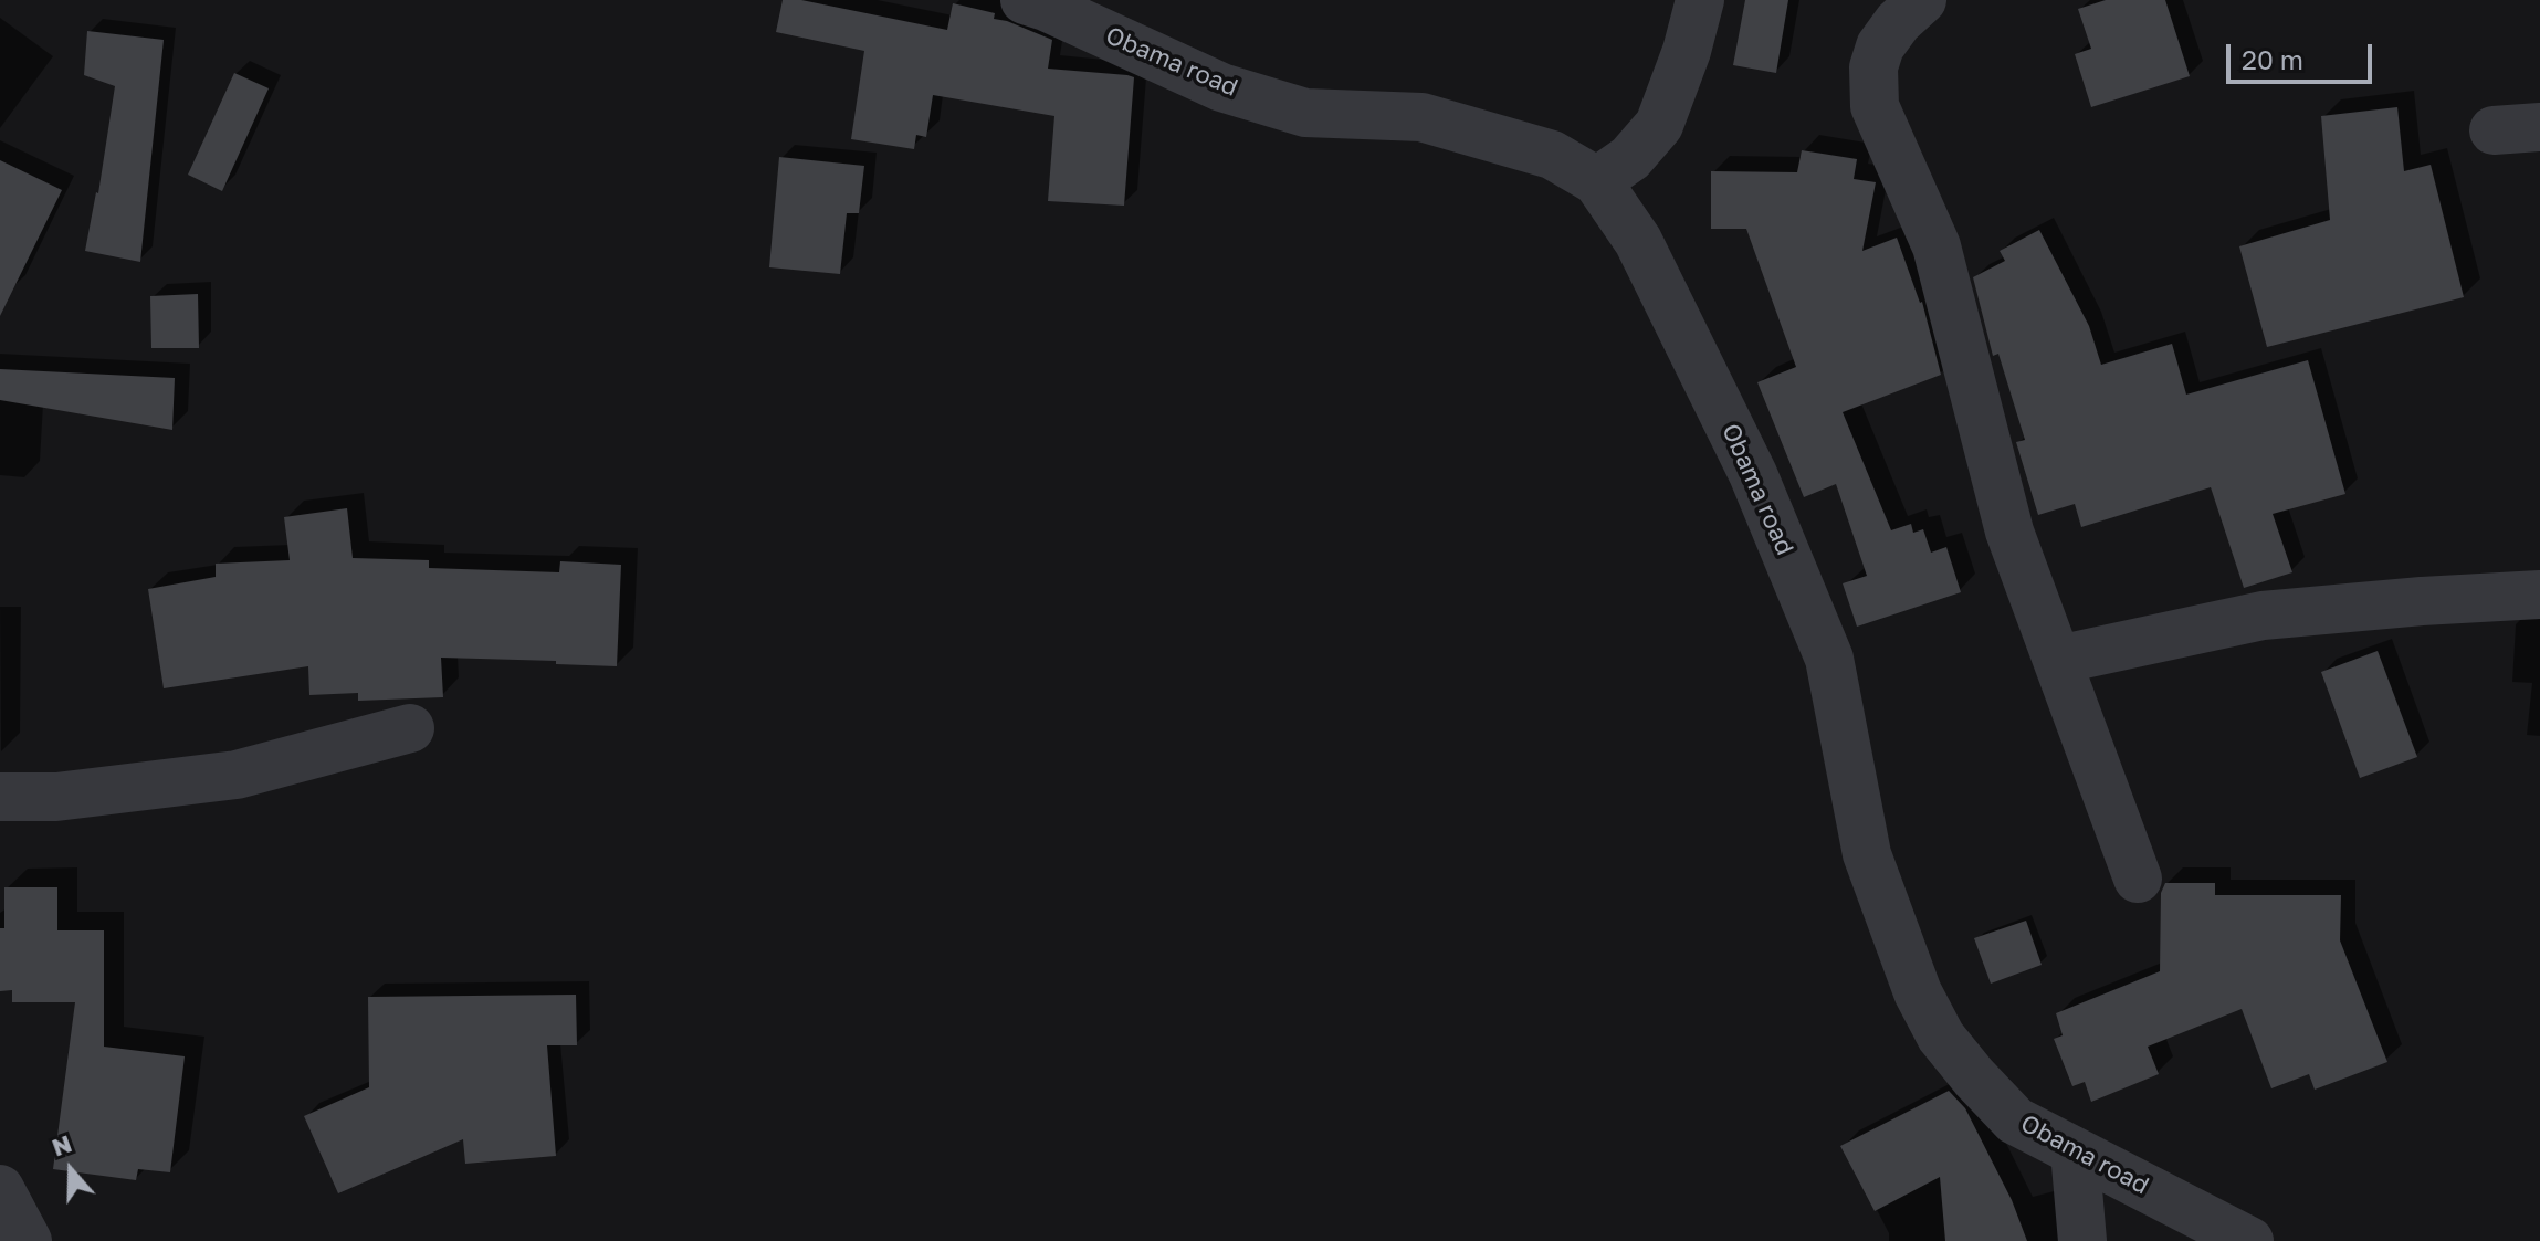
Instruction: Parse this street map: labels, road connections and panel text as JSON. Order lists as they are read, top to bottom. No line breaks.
{"streets":{"street":["Obama road"]},"scale_bar":"20 m","north":"top"}
